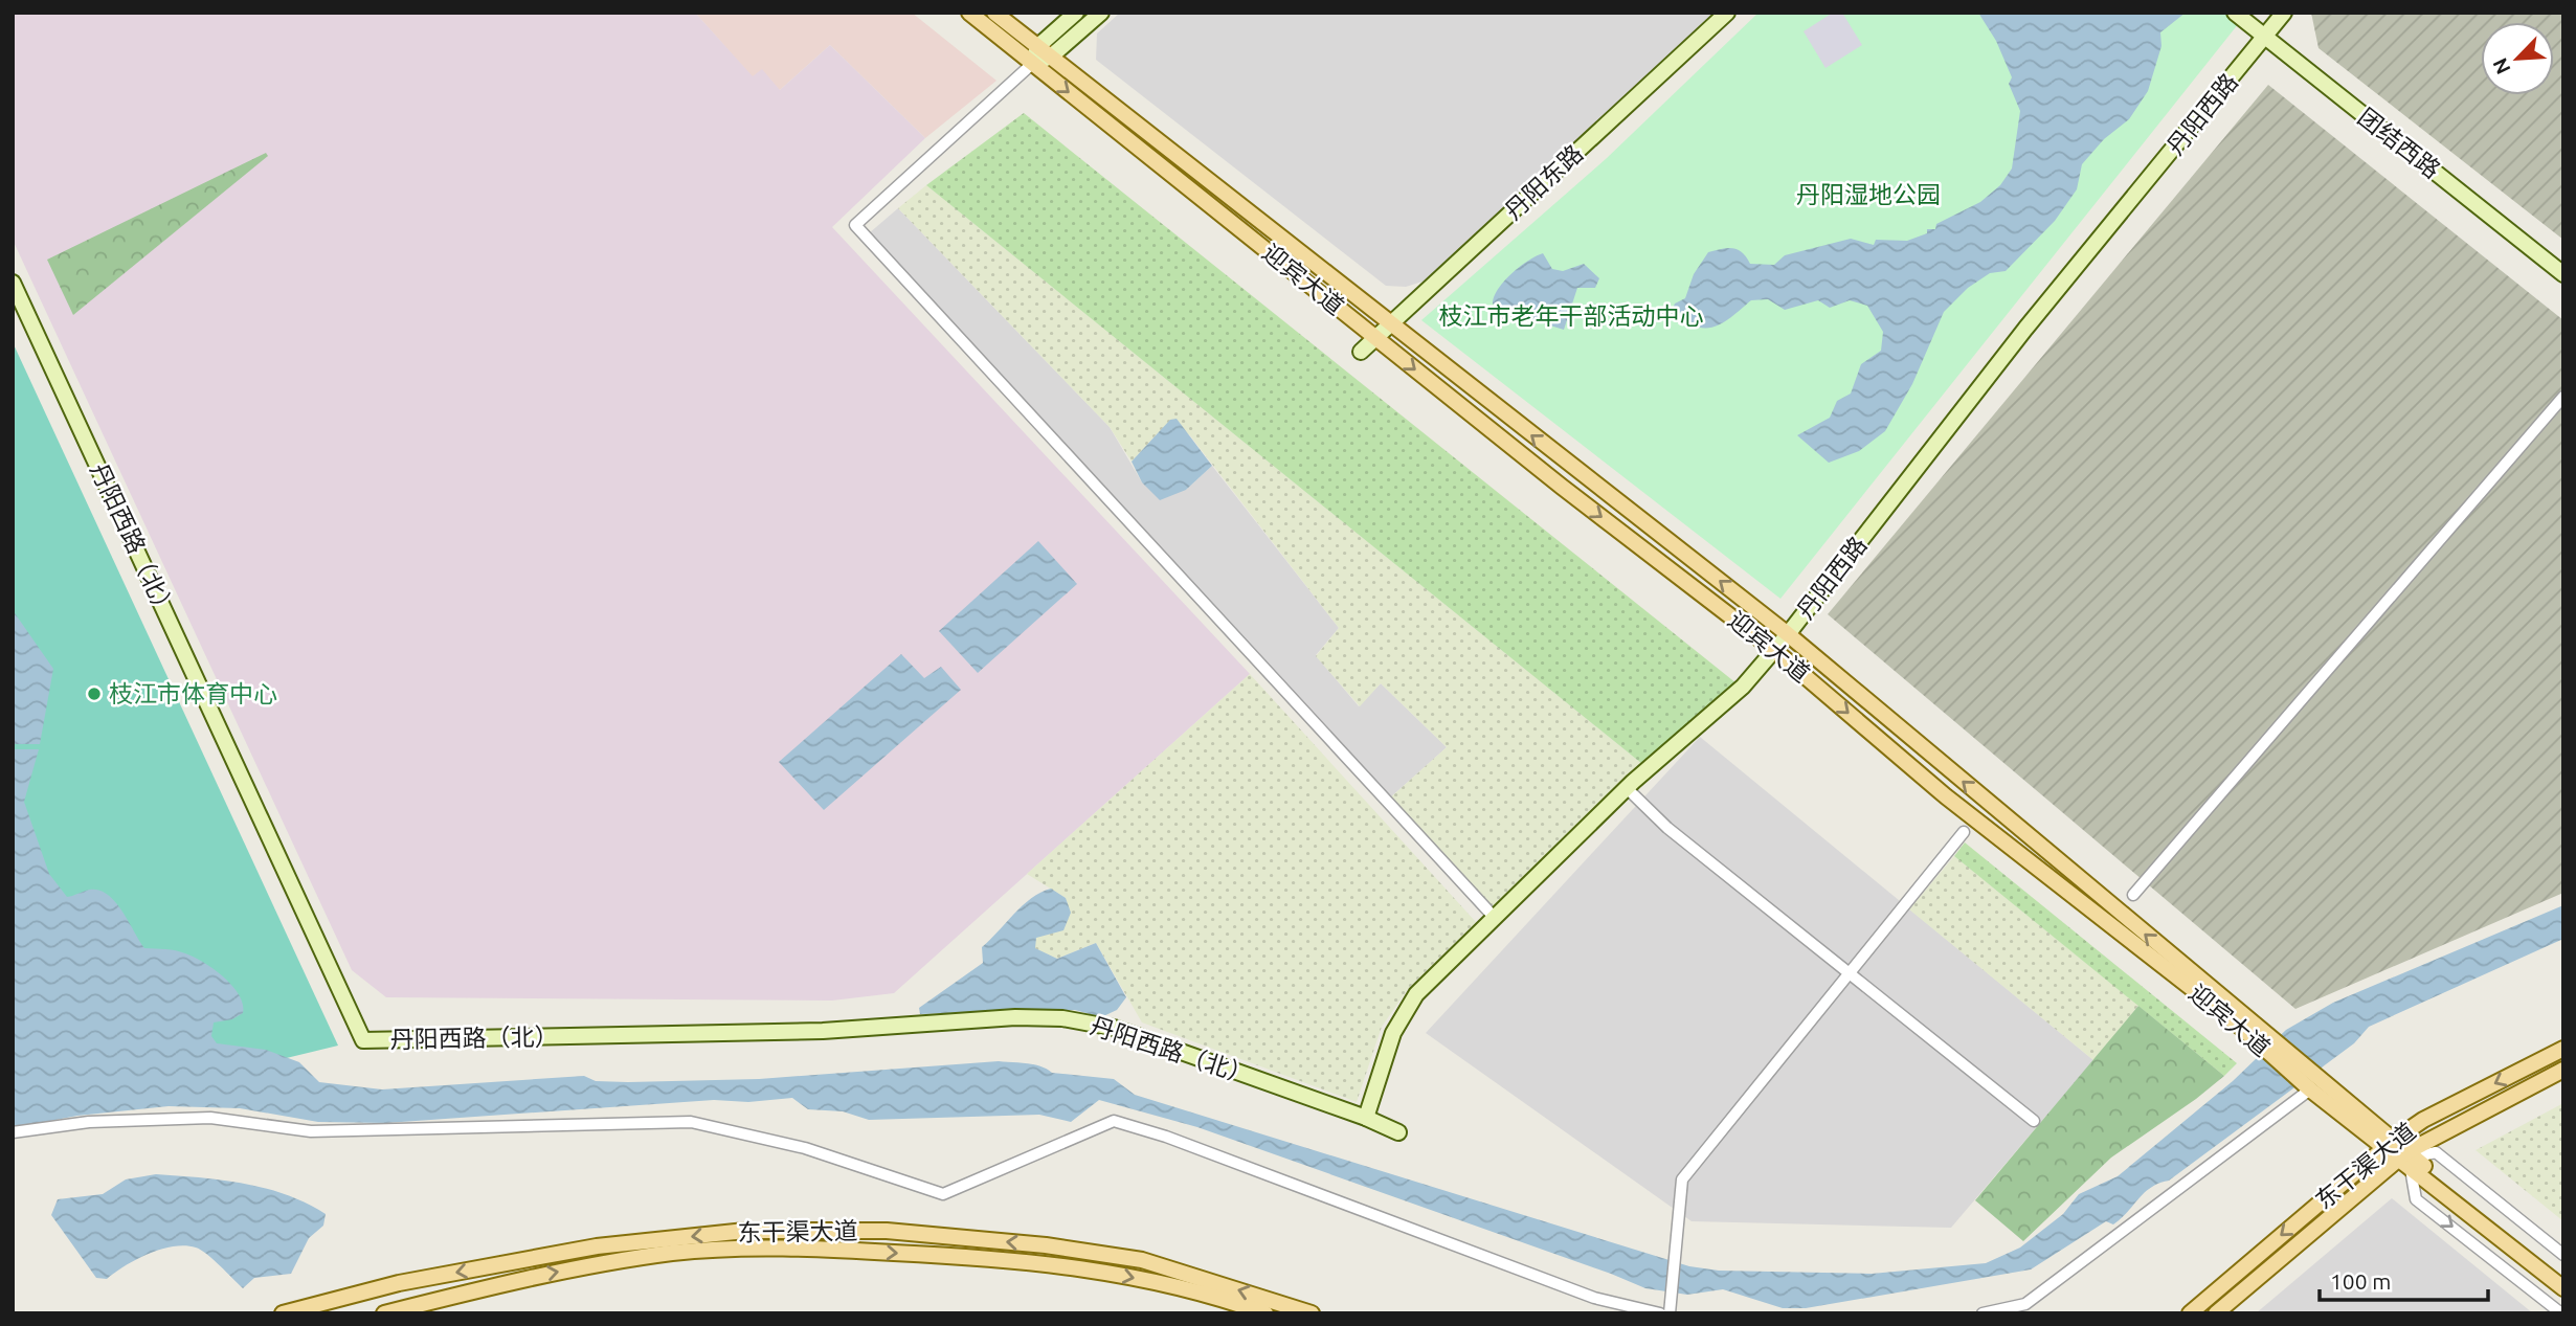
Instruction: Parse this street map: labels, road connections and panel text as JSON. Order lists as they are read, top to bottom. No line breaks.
{"streets":{"main road":["迎宾大道","东干渠大道"],"street":["丹阳西路","团结西路","丹阳东路","丹阳西路（北）"]},"crossings":[["丹阳西路","团结西路"],["丹阳西路","迎宾大道"],["丹阳西路","丹阳西路（北）"],["丹阳东路","迎宾大道"],["迎宾大道","东干渠大道"]],"parks":["丹阳湿地公园","枝江市老年干部活动中心"],"places":["枝江市体育中心"],"scale_bar":"100 m","north":"bottom left"}
